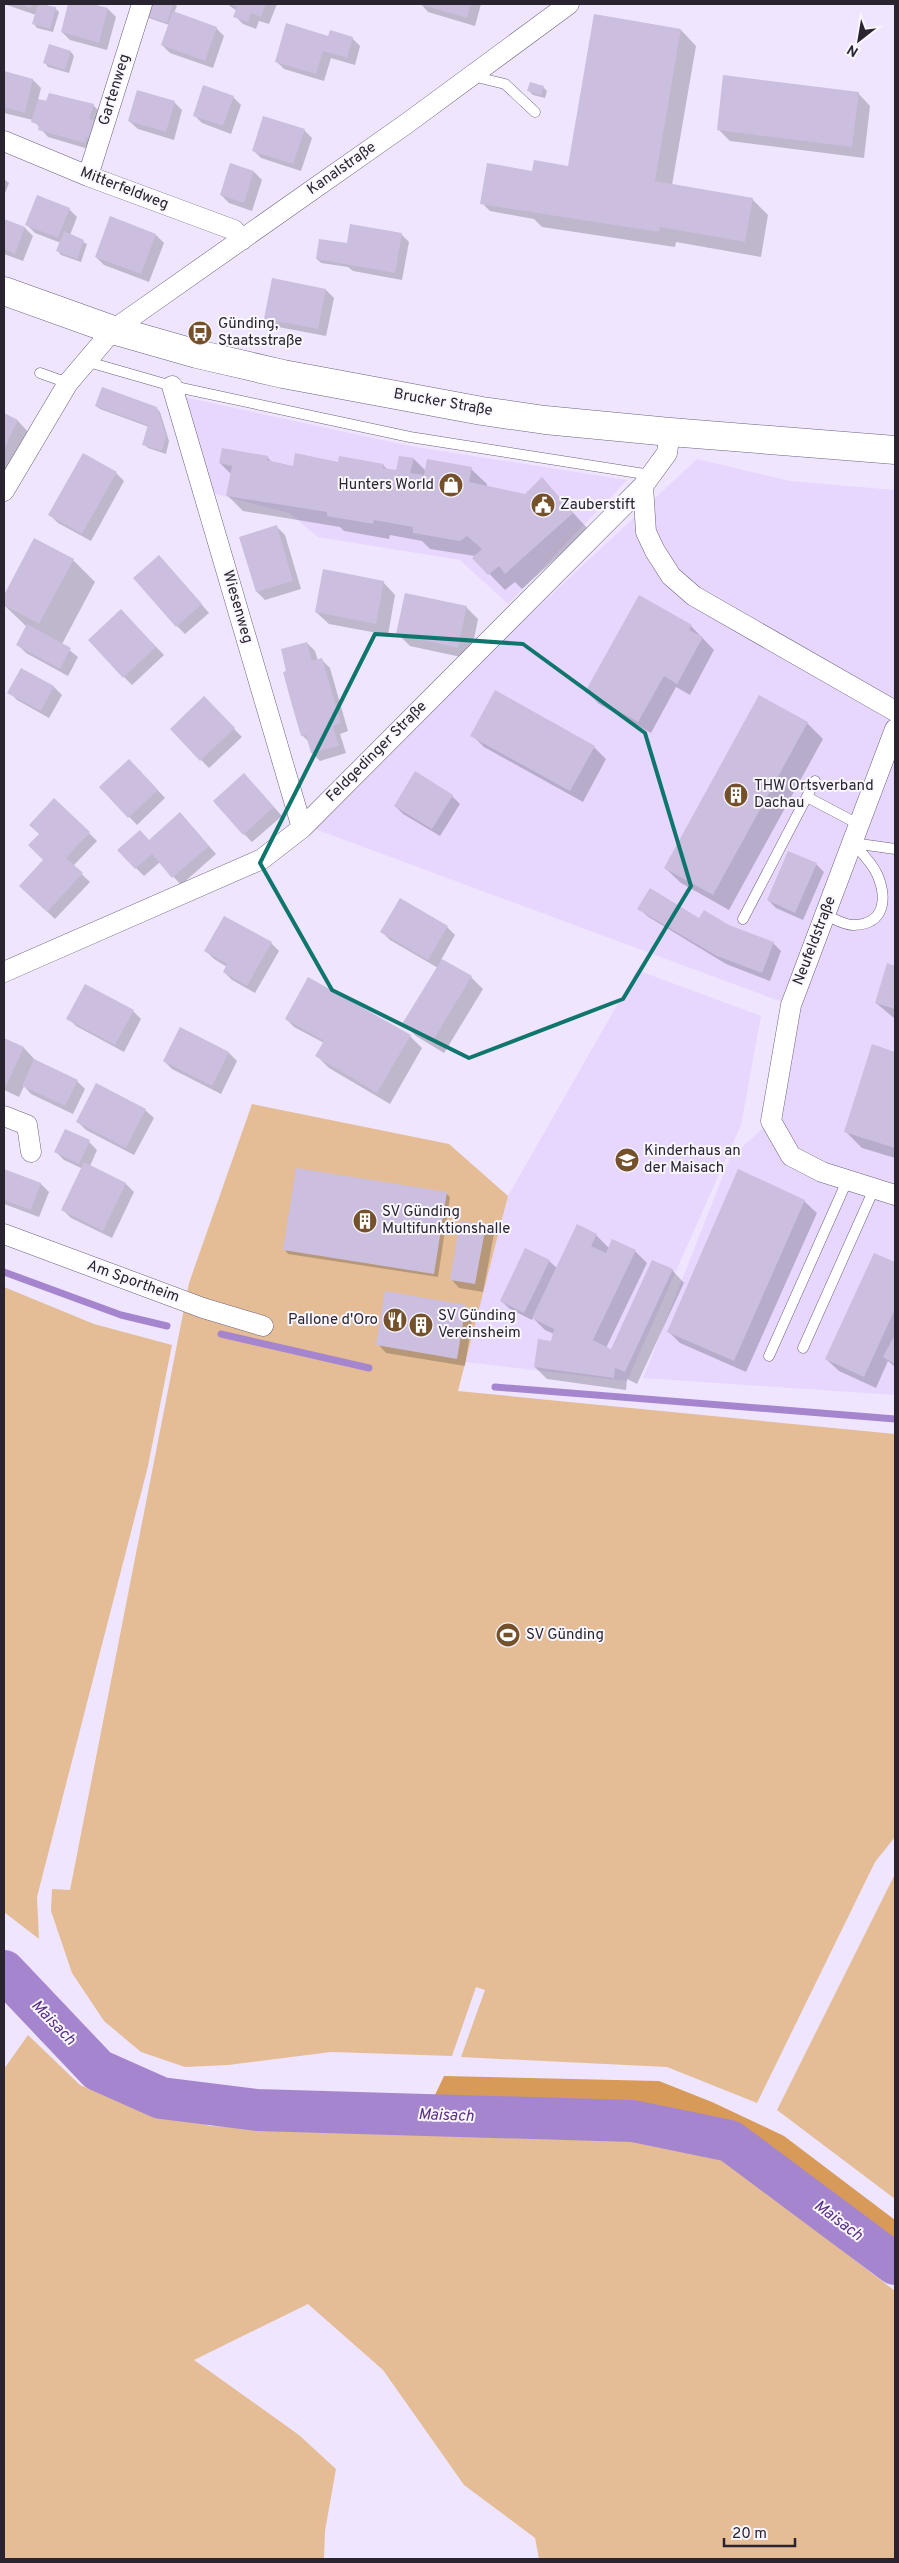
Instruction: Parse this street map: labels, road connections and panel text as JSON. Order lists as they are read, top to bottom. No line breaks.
{"streets":{"main road":["Brucker Straße"],"street":["Gartenweg","Kanalstraße","Mitterfeldweg","Wiesenweg","Feldgedinger Straße","Neufeldstraße","Am Sportheim"]},"crossings":[["Gartenweg","Mitterfeldweg"],["Kanalstraße","Mitterfeldweg"],["Kanalstraße","Brucker Straße"],["Brucker Straße","Feldgedinger Straße"],["Wiesenweg","Feldgedinger Straße"]],"water":["Maisach"],"places":{"bus stop":["Günding, Staatsstraße"],"shop":["Hunters World"],"public building":["Zauberstift"],"building":["THW Ortsverband Dachau","SV Günding Multifunktionshalle","SV Günding Vereinsheim"],"school or university":["Kinderhaus an der Maisach"],"restaurant":["Pallone d'Oro"],"sports":["SV Günding"]},"scale_bar":"20 m","north":"bottom left"}
